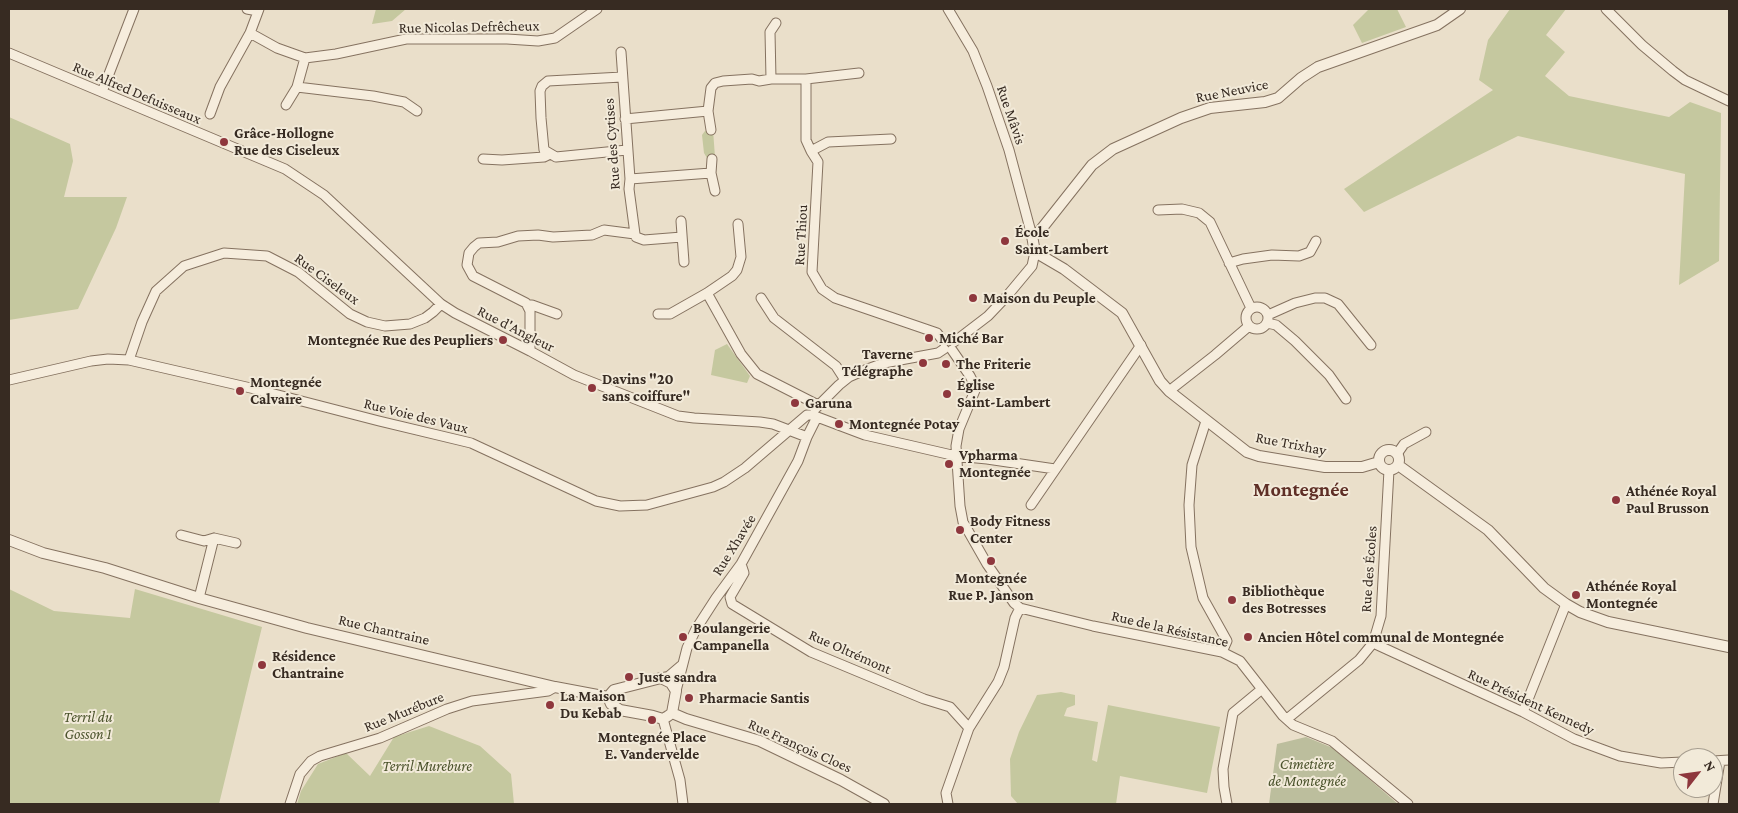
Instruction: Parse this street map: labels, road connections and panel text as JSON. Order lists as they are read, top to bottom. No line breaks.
{"streets":{"street":["Rue Nicolas Defrêcheux","Rue Neuvice","Rue Alfred Defuisseaux","Rue Mâvis","Rue des Cytises","Rue Thiou","Rue Ciseleux","Rue d'Angleur","Rue Voie des Vaux","Rue Trixhay","Rue Xhavée","Rue des Écoles","Rue de la Résistance","Rue Chantraine","Rue Oltrémont","Rue Président Kennedy","Rue Murébure","Rue François Cloes"]},"crossings":[["Rue Neuvice","Rue Mâvis"],["Rue Alfred Defuisseaux","Rue d'Angleur"],["Rue Thiou","Rue Xhavée"],["Rue Ciseleux","Rue d'Angleur"],["Rue Ciseleux","Rue Voie des Vaux"],["Rue d'Angleur","Rue Voie des Vaux"],["Rue d'Angleur","Rue Xhavée"],["Rue Voie des Vaux","Rue Xhavée"],["Rue Trixhay","Rue Xhavée"],["Rue Trixhay","Rue des Écoles"],["Rue Xhavée","Rue Oltrémont"],["Rue des Écoles","Rue de la Résistance"],["Rue des Écoles","Rue Président Kennedy"],["Rue Chantraine","Rue Murébure"],["Rue Chantraine","Rue François Cloes"]],"districts":["Montegnée"],"parks":["Terril du Gosson 1","Cimetière de Montegnée","Terril Murebure"],"places":["Grâce-Hollogne Rue des Ciseleux","École Saint-Lambert","Maison du Peuple","Miché Bar","Montegnée Rue des Peupliers","Taverne Télégraphe","The Friterie","Davins \"20 sans coiffure\"","Montegnée Calvaire","Église Saint-Lambert","Garuna","Montegnée Potay","Vpharma Montegnée","Athénée Royal Paul Brusson","Body Fitness Center","Montegnée Rue P. Janson","Athénée Royal Montegnée","Bibliothèque des Botresses","Boulangerie Campanella","Ancien Hôtel communal de Montegnée","Résidence Chantraine","Juste sandra","Pharmacie Santis","La Maison Du Kebab","Montegnée Place E. Vandervelde"],"north":"top right"}
